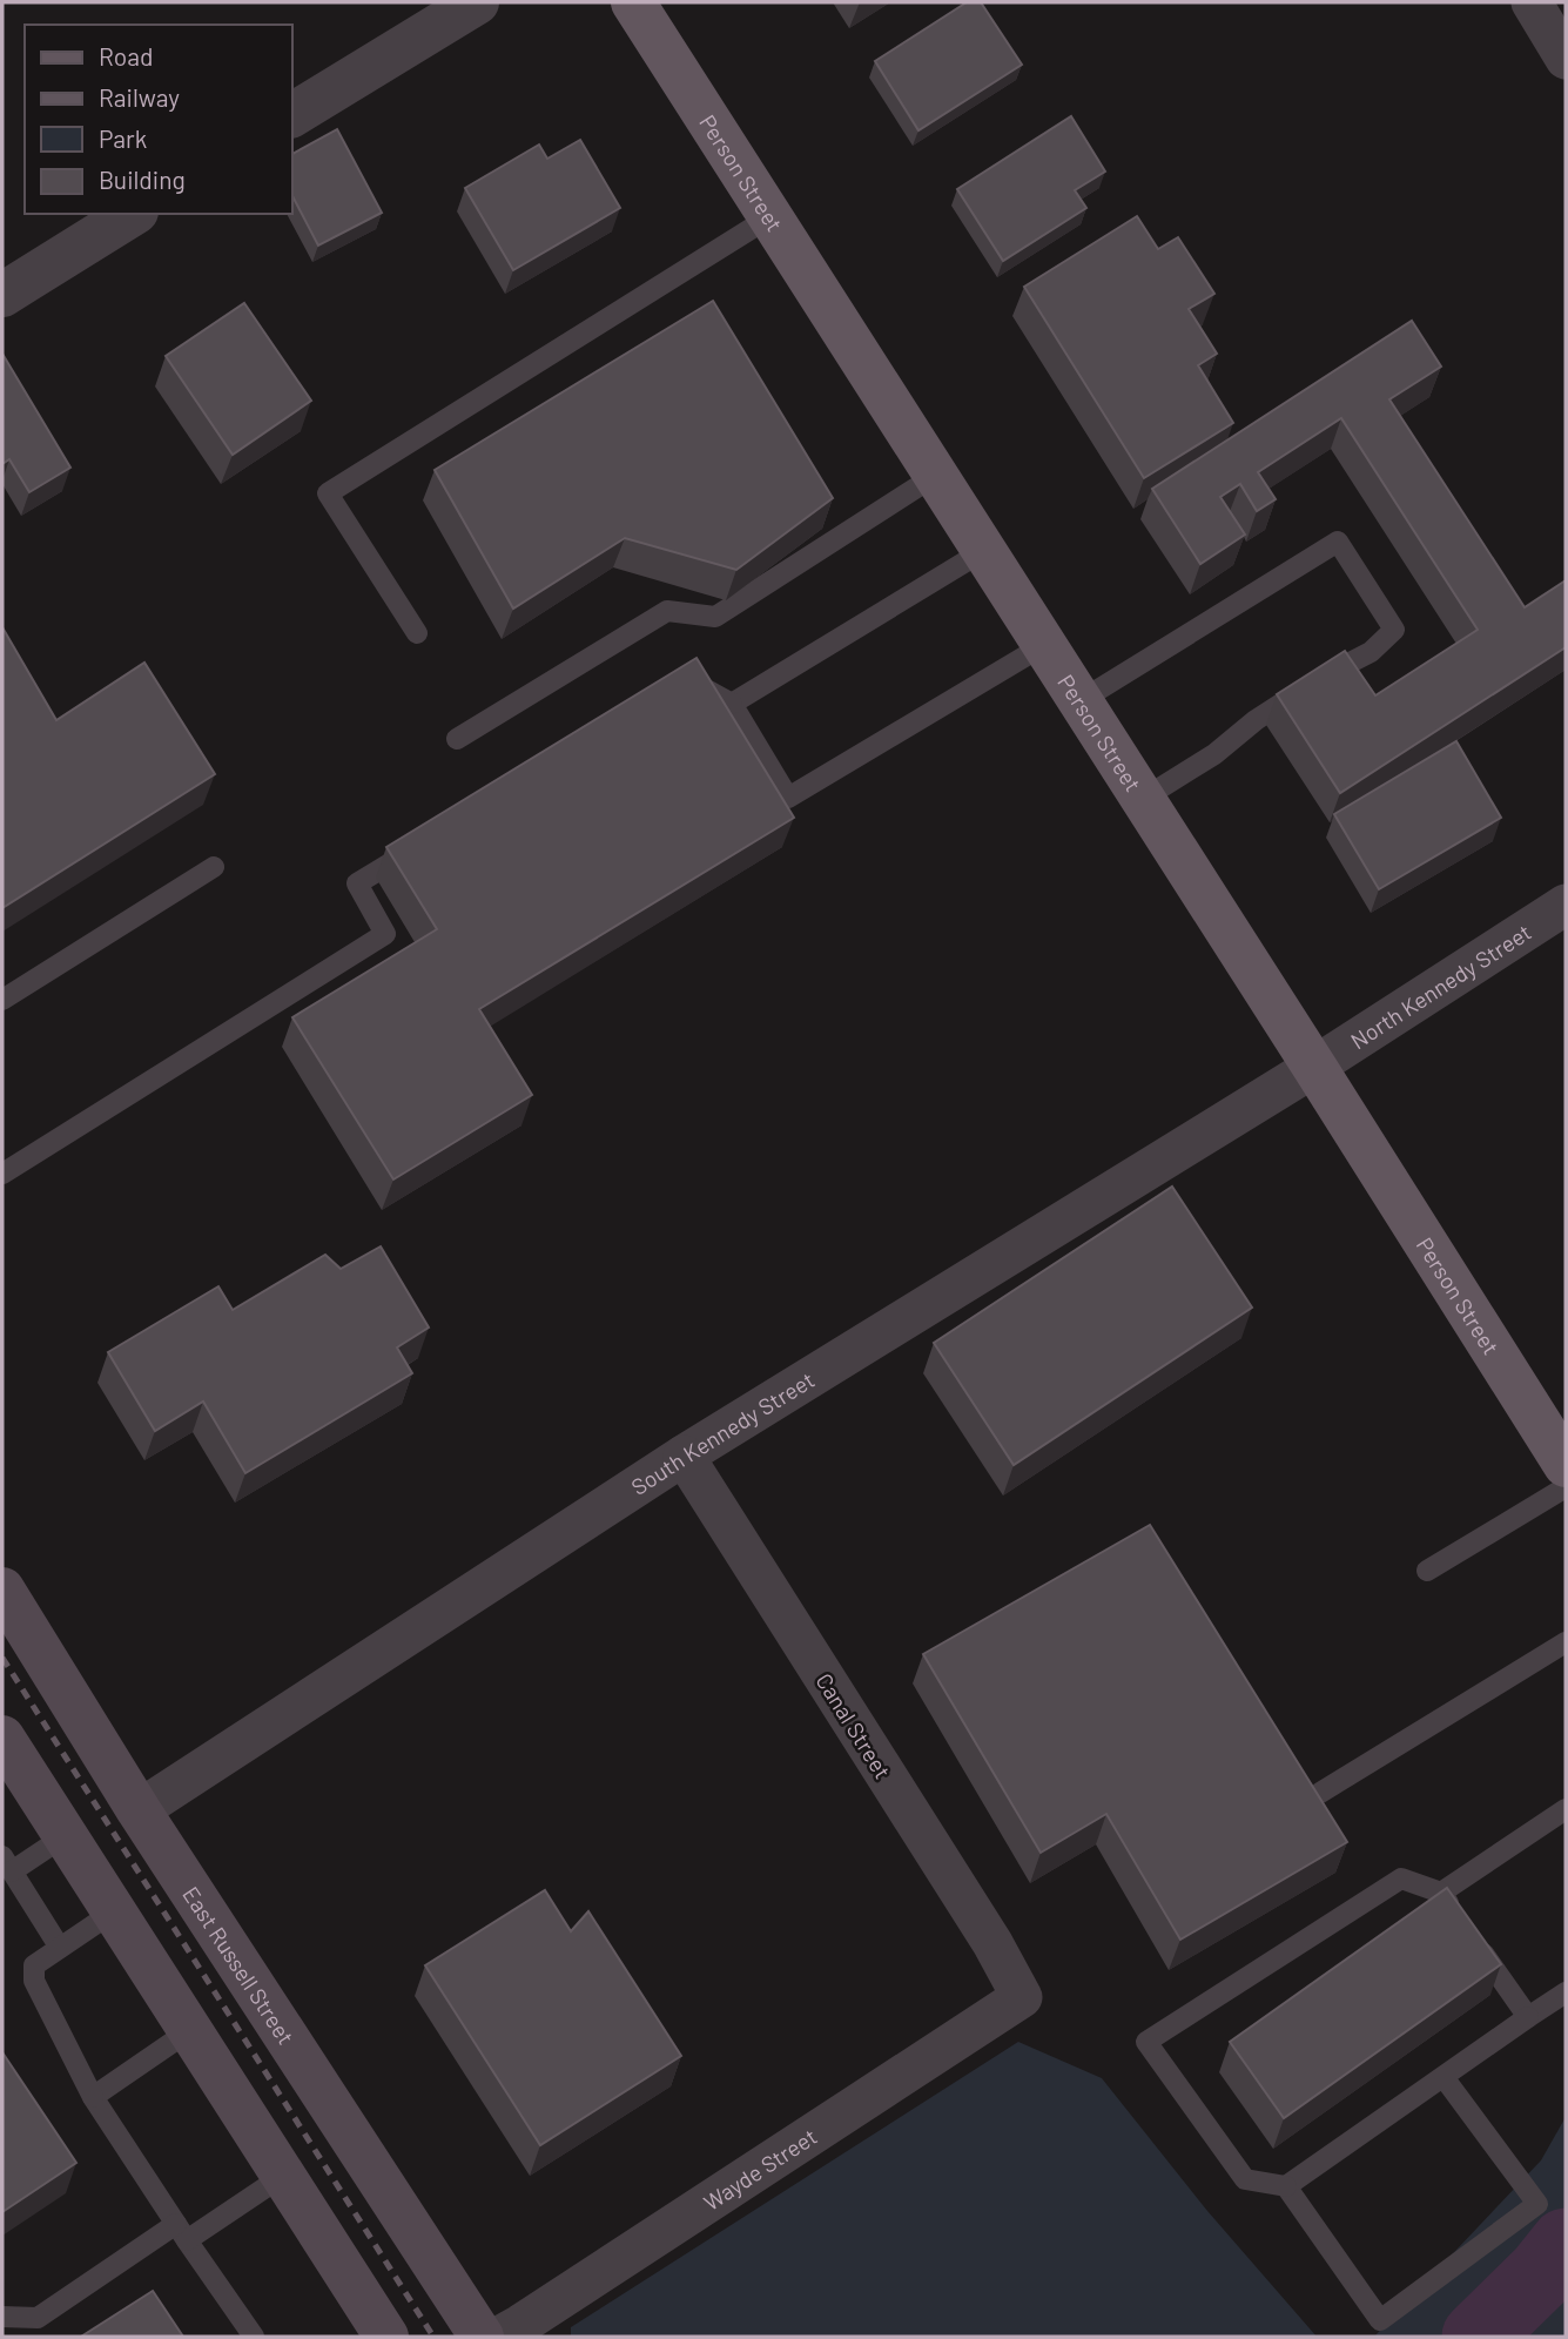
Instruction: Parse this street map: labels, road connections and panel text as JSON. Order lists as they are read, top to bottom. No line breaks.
{"streets":{"main road":["Person Street","East Russell Street"],"street":["North Kennedy Street","South Kennedy Street","Canal Street","Wayde Street"]},"crossings":[["Person Street","North Kennedy Street"],["Person Street","South Kennedy Street"],["North Kennedy Street","South Kennedy Street"],["South Kennedy Street","Canal Street"],["South Kennedy Street","East Russell Street"],["Canal Street","Wayde Street"]],"legend":["Road","Railway","Park","Building"]}
